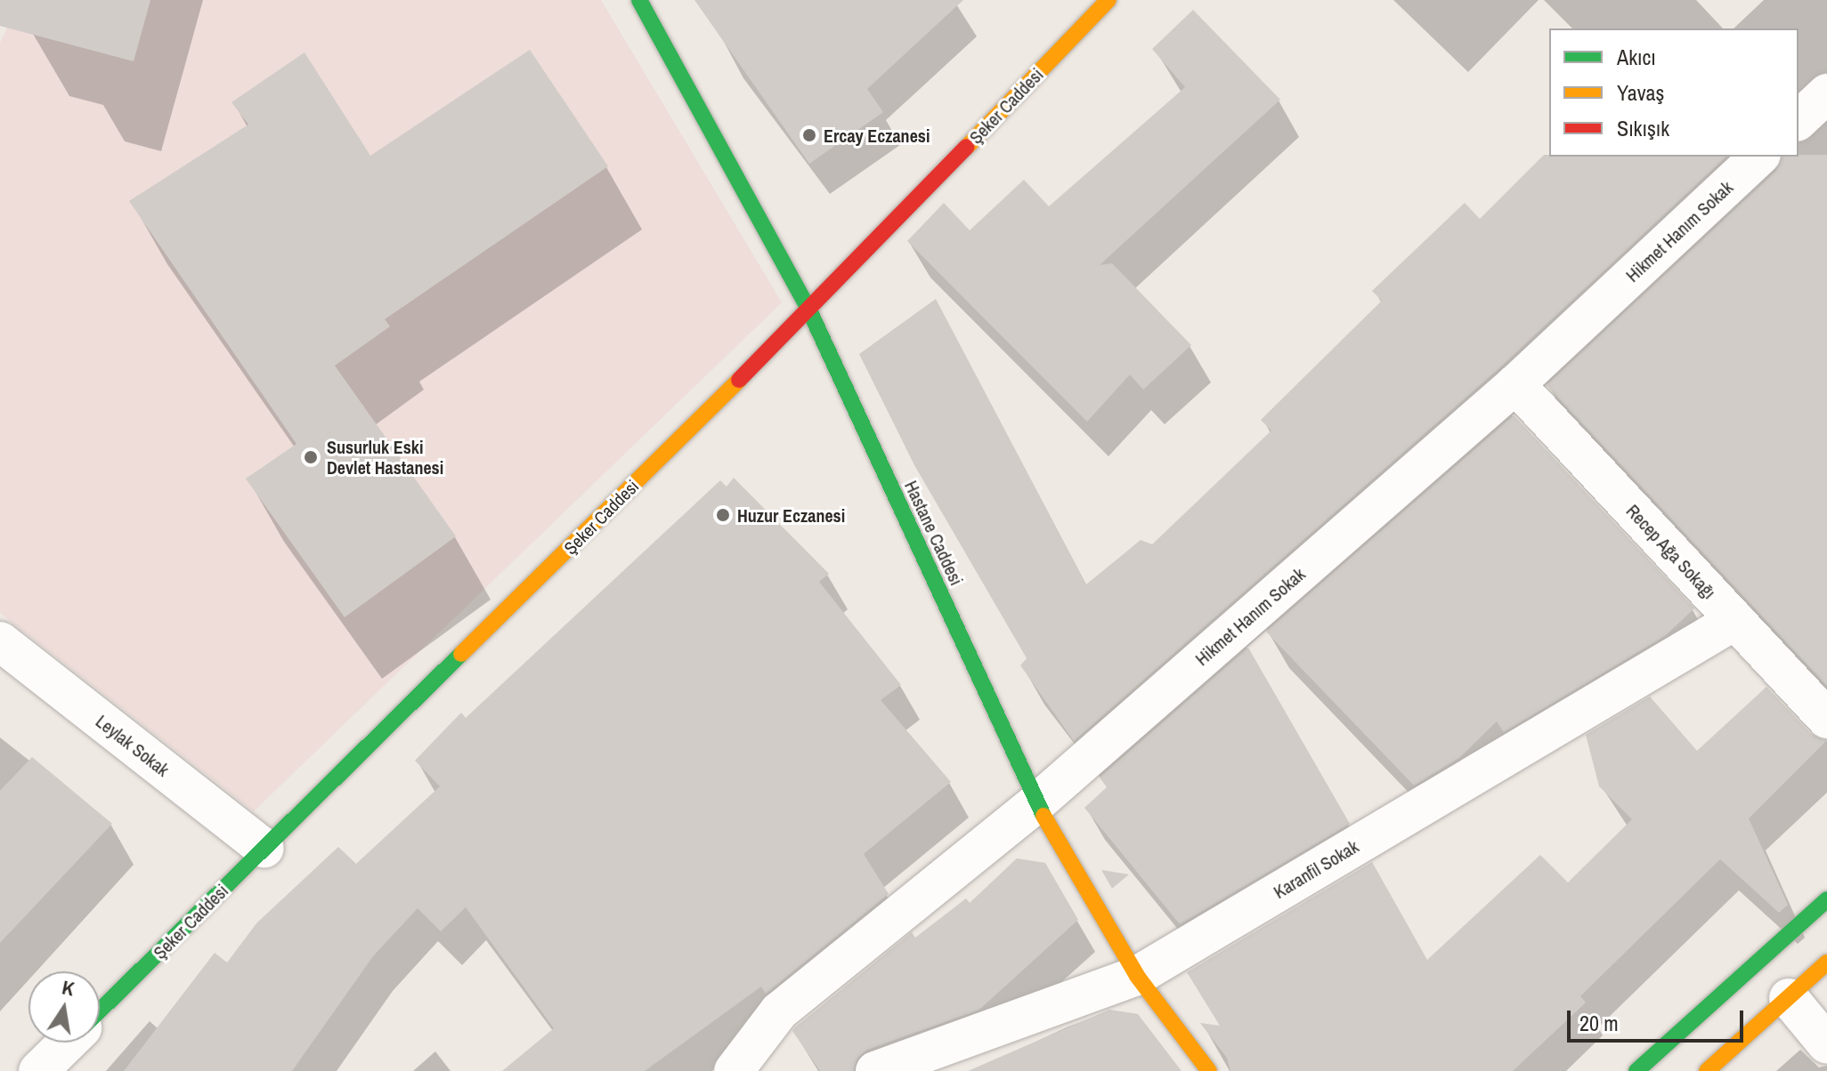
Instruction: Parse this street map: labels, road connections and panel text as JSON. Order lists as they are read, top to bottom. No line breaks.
{"streets":{"street":["Şeker Caddesi","Hikmet Hanım Sokak","Hastane Caddesi","Recep Ağa Sokağı","Leylak Sokak","Karanfil Sokak"]},"crossings":[["Şeker Caddesi","Hastane Caddesi"],["Şeker Caddesi","Leylak Sokak"],["Hikmet Hanım Sokak","Hastane Caddesi"],["Hikmet Hanım Sokak","Recep Ağa Sokağı"],["Hastane Caddesi","Karanfil Sokak"],["Recep Ağa Sokağı","Karanfil Sokak"]],"places":["Ercay Eczanesi","Susurluk Eski Devlet Hastanesi","Huzur Eczanesi"],"legend":["Akıcı","Yavaş","Sıkışık"],"scale_bar":"20 m","north":"top"}
